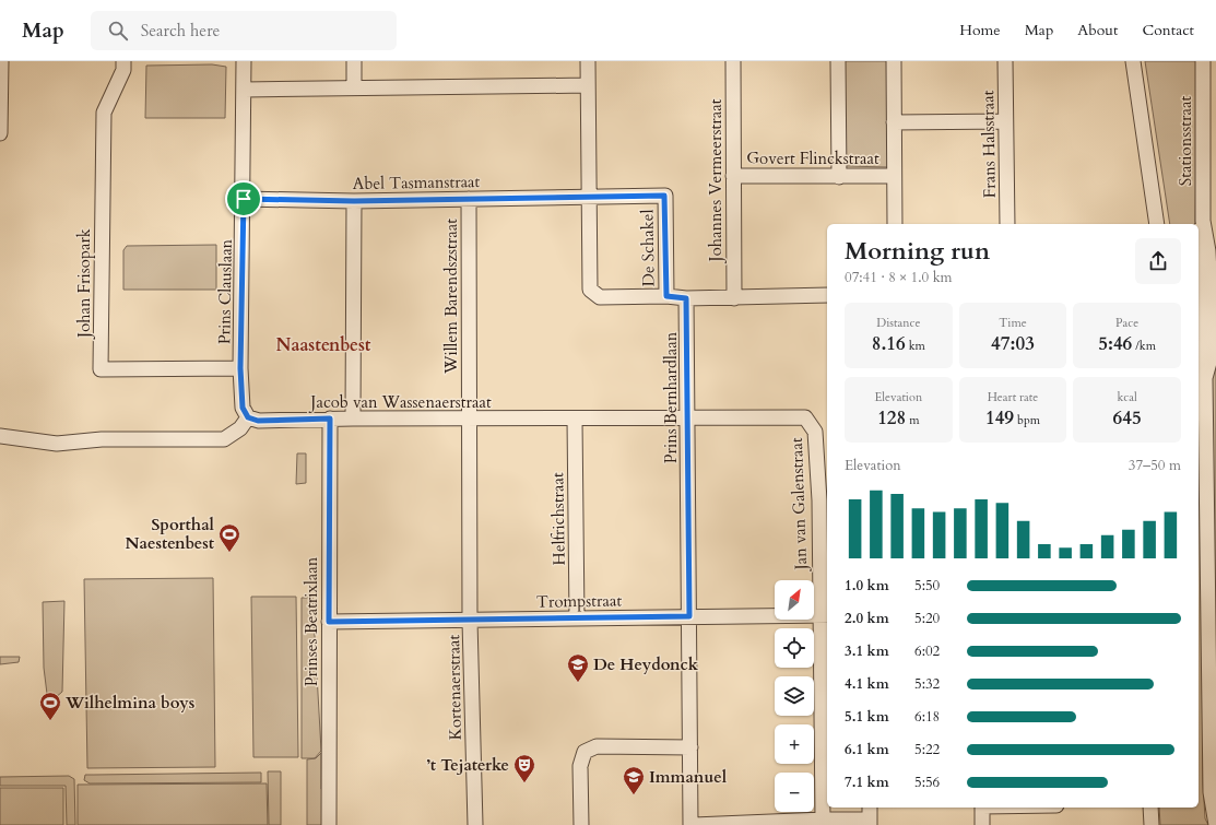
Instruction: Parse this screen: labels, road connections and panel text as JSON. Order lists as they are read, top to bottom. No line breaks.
{"streets":{"street":["Stationsstraat","Frans Halsstraat","Govert Flinckstraat","Johannes Vermeerstraat","Abel Tasmanstraat","De Schakel","Johan Frisopark","Prins Clauslaan","Willem Barendszstraat","Prins Bernhardlaan","Jacob van Wassenaerstraat","Jan van Galenstraat","Helfrichstraat","Trompstraat","Prinses Beatrixlaan","Kortenaerstraat"]},"crossings":[["Govert Flinckstraat","Johannes Vermeerstraat"],["Abel Tasmanstraat","De Schakel"],["Abel Tasmanstraat","Prins Clauslaan"],["Abel Tasmanstraat","Willem Barendszstraat"],["Johan Frisopark","Prins Clauslaan"],["Prins Clauslaan","Jacob van Wassenaerstraat"],["Willem Barendszstraat","Jacob van Wassenaerstraat"],["Willem Barendszstraat","Kortenaerstraat"],["Prins Bernhardlaan","Jacob van Wassenaerstraat"],["Prins Bernhardlaan","Trompstraat"],["Jacob van Wassenaerstraat","Jan van Galenstraat"],["Jacob van Wassenaerstraat","Helfrichstraat"],["Jacob van Wassenaerstraat","Prinses Beatrixlaan"],["Jacob van Wassenaerstraat","Kortenaerstraat"],["Jan van Galenstraat","Trompstraat"],["Helfrichstraat","Trompstraat"],["Trompstraat","Prinses Beatrixlaan"],["Trompstraat","Kortenaerstraat"]],"districts":["Naastenbest"],"places":{"sports":["Sporthal Naestenbest","Wilhelmina boys"],"school or university":["De Heydonck","Immanuel"],"theatre":["’t Tejaterke"]},"north":"top right","page":{"header":"Map","search":"Search here","nav":["Home","Map","About","Contact"],"heading":["Morning run","07:41 · 8 × 1.0 km"],"stats":[["Distance","8.16 km"],["Time","47:03"],["Pace","5:46 /km"],["Elevation","128 m"],["Heart rate","149 bpm"],["kcal","645"]],"chart":["Elevation","37–50 m"],"list":[{"name":"1.0 km","note":"5:50"},{"name":"2.0 km","note":"5:20"},{"name":"3.1 km","note":"6:02"},{"name":"4.1 km","note":"5:32"},{"name":"5.1 km","note":"6:18"},{"name":"6.1 km","note":"5:22"},{"name":"7.1 km","note":"5:56"}],"map_buttons":["+","−"]}}
